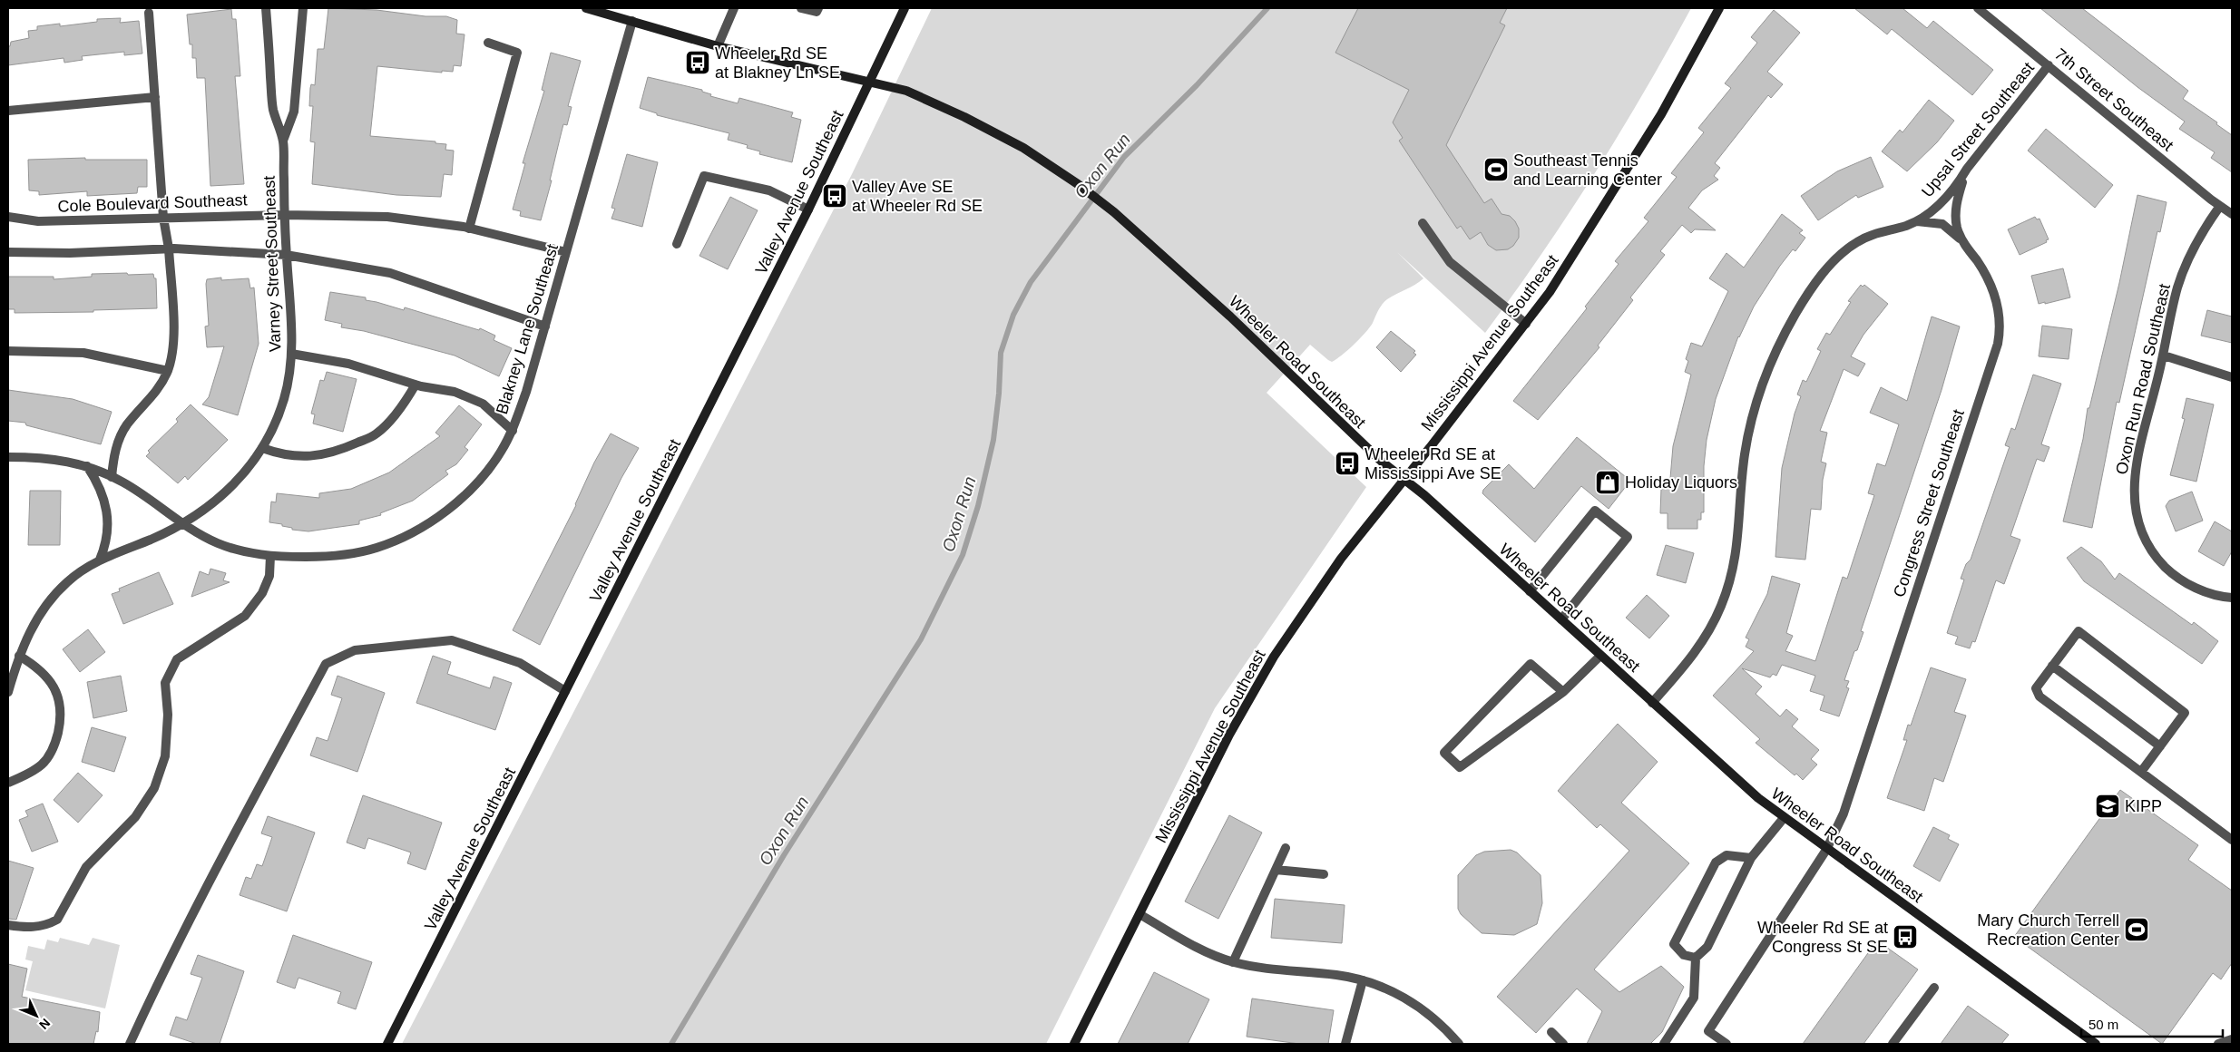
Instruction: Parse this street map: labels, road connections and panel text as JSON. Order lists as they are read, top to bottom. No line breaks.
{"streets":{"main road":["Valley Avenue Southeast","Mississippi Avenue Southeast","Wheeler Road Southeast"],"street":["7th Street Southeast","Upsal Street Southeast","Cole Boulevard Southeast","Varney Street Southeast","Blakney Lane Southeast","Oxon Run Road Southeast","Congress Street Southeast"]},"crossings":[["7th Street Southeast","Upsal Street Southeast"],["7th Street Southeast","Oxon Run Road Southeast"],["Upsal Street Southeast","Wheeler Road Southeast"],["Upsal Street Southeast","Congress Street Southeast"],["Valley Avenue Southeast","Wheeler Road Southeast"],["Cole Boulevard Southeast","Varney Street Southeast"],["Cole Boulevard Southeast","Blakney Lane Southeast"],["Varney Street Southeast","Blakney Lane Southeast"],["Blakney Lane Southeast","Wheeler Road Southeast"],["Mississippi Avenue Southeast","Wheeler Road Southeast"],["Wheeler Road Southeast","Congress Street Southeast"]],"water":["Oxon Run"],"places":{"bus stop":["Wheeler Rd SE at Blakney Ln SE","Valley Ave SE at Wheeler Rd SE","Wheeler Rd SE at Mississippi Ave SE","Wheeler Rd SE at Congress St SE"],"sports":["Southeast Tennis and Learning Center","Mary Church Terrell Recreation Center"],"shop":["Holiday Liquors"],"school or university":["KIPP"]},"scale_bar":"50 m","north":"bottom right"}
